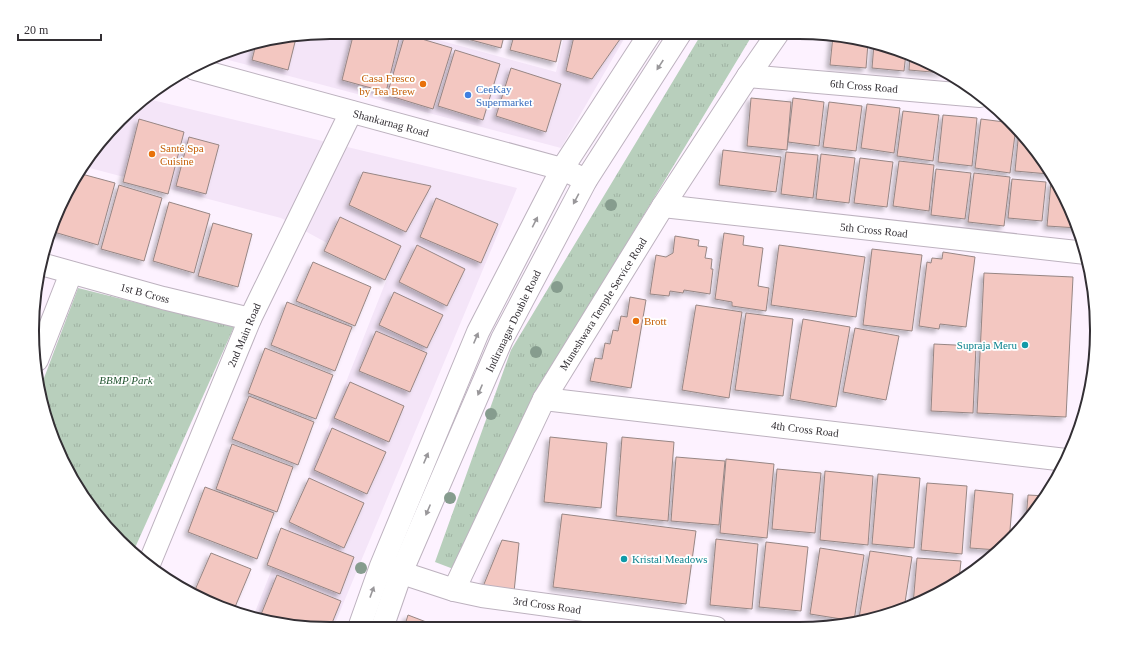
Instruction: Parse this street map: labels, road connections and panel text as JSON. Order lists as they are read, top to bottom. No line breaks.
{"streets":{"street":["6th Cross Road","Shankarnag Road","5th Cross Road","1st B Cross","Muneshwara Temple Service Road","Indiranagar Double Road","2nd Main Road","4th Cross Road","3rd Cross Road"]},"crossings":[["6th Cross Road","Muneshwara Temple Service Road"],["Shankarnag Road","Indiranagar Double Road"],["Shankarnag Road","2nd Main Road"],["5th Cross Road","Muneshwara Temple Service Road"],["1st B Cross","2nd Main Road"],["Muneshwara Temple Service Road","4th Cross Road"],["Muneshwara Temple Service Road","3rd Cross Road"],["Indiranagar Double Road","3rd Cross Road"]],"parks":["BBMP Park"],"places":["Casa Fresco by Tea Brew","CeeKay Supermarket","Santé Spa Cuisine","Brott","Supraja Meru","Kristal Meadows"],"scale_bar":"20 m"}
